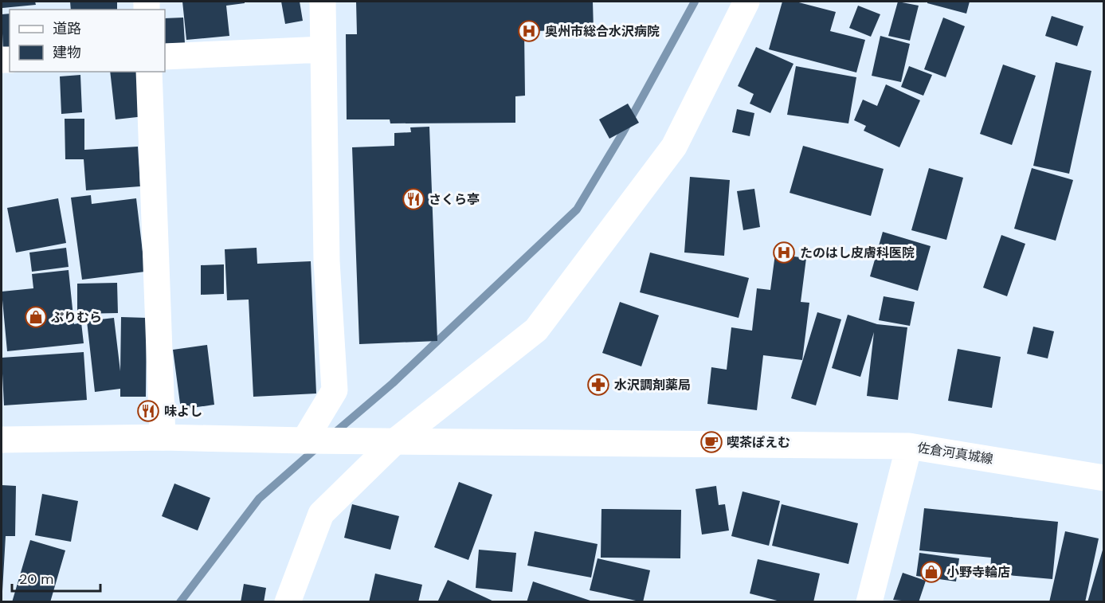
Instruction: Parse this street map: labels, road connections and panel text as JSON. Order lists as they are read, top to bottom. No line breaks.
{"streets":{"street":["佐倉河真城線"]},"places":{"hospital":["奥州市総合水沢病院","たのはし皮膚科医院"],"restaurant":["さくら亭","味よし"],"shop":["ぷりむら","小野寺輪店"],"pharmacy":["水沢調剤薬局"],"cafe":["喫茶ぽえむ"]},"legend":["道路","建物"],"scale_bar":"20 m"}
